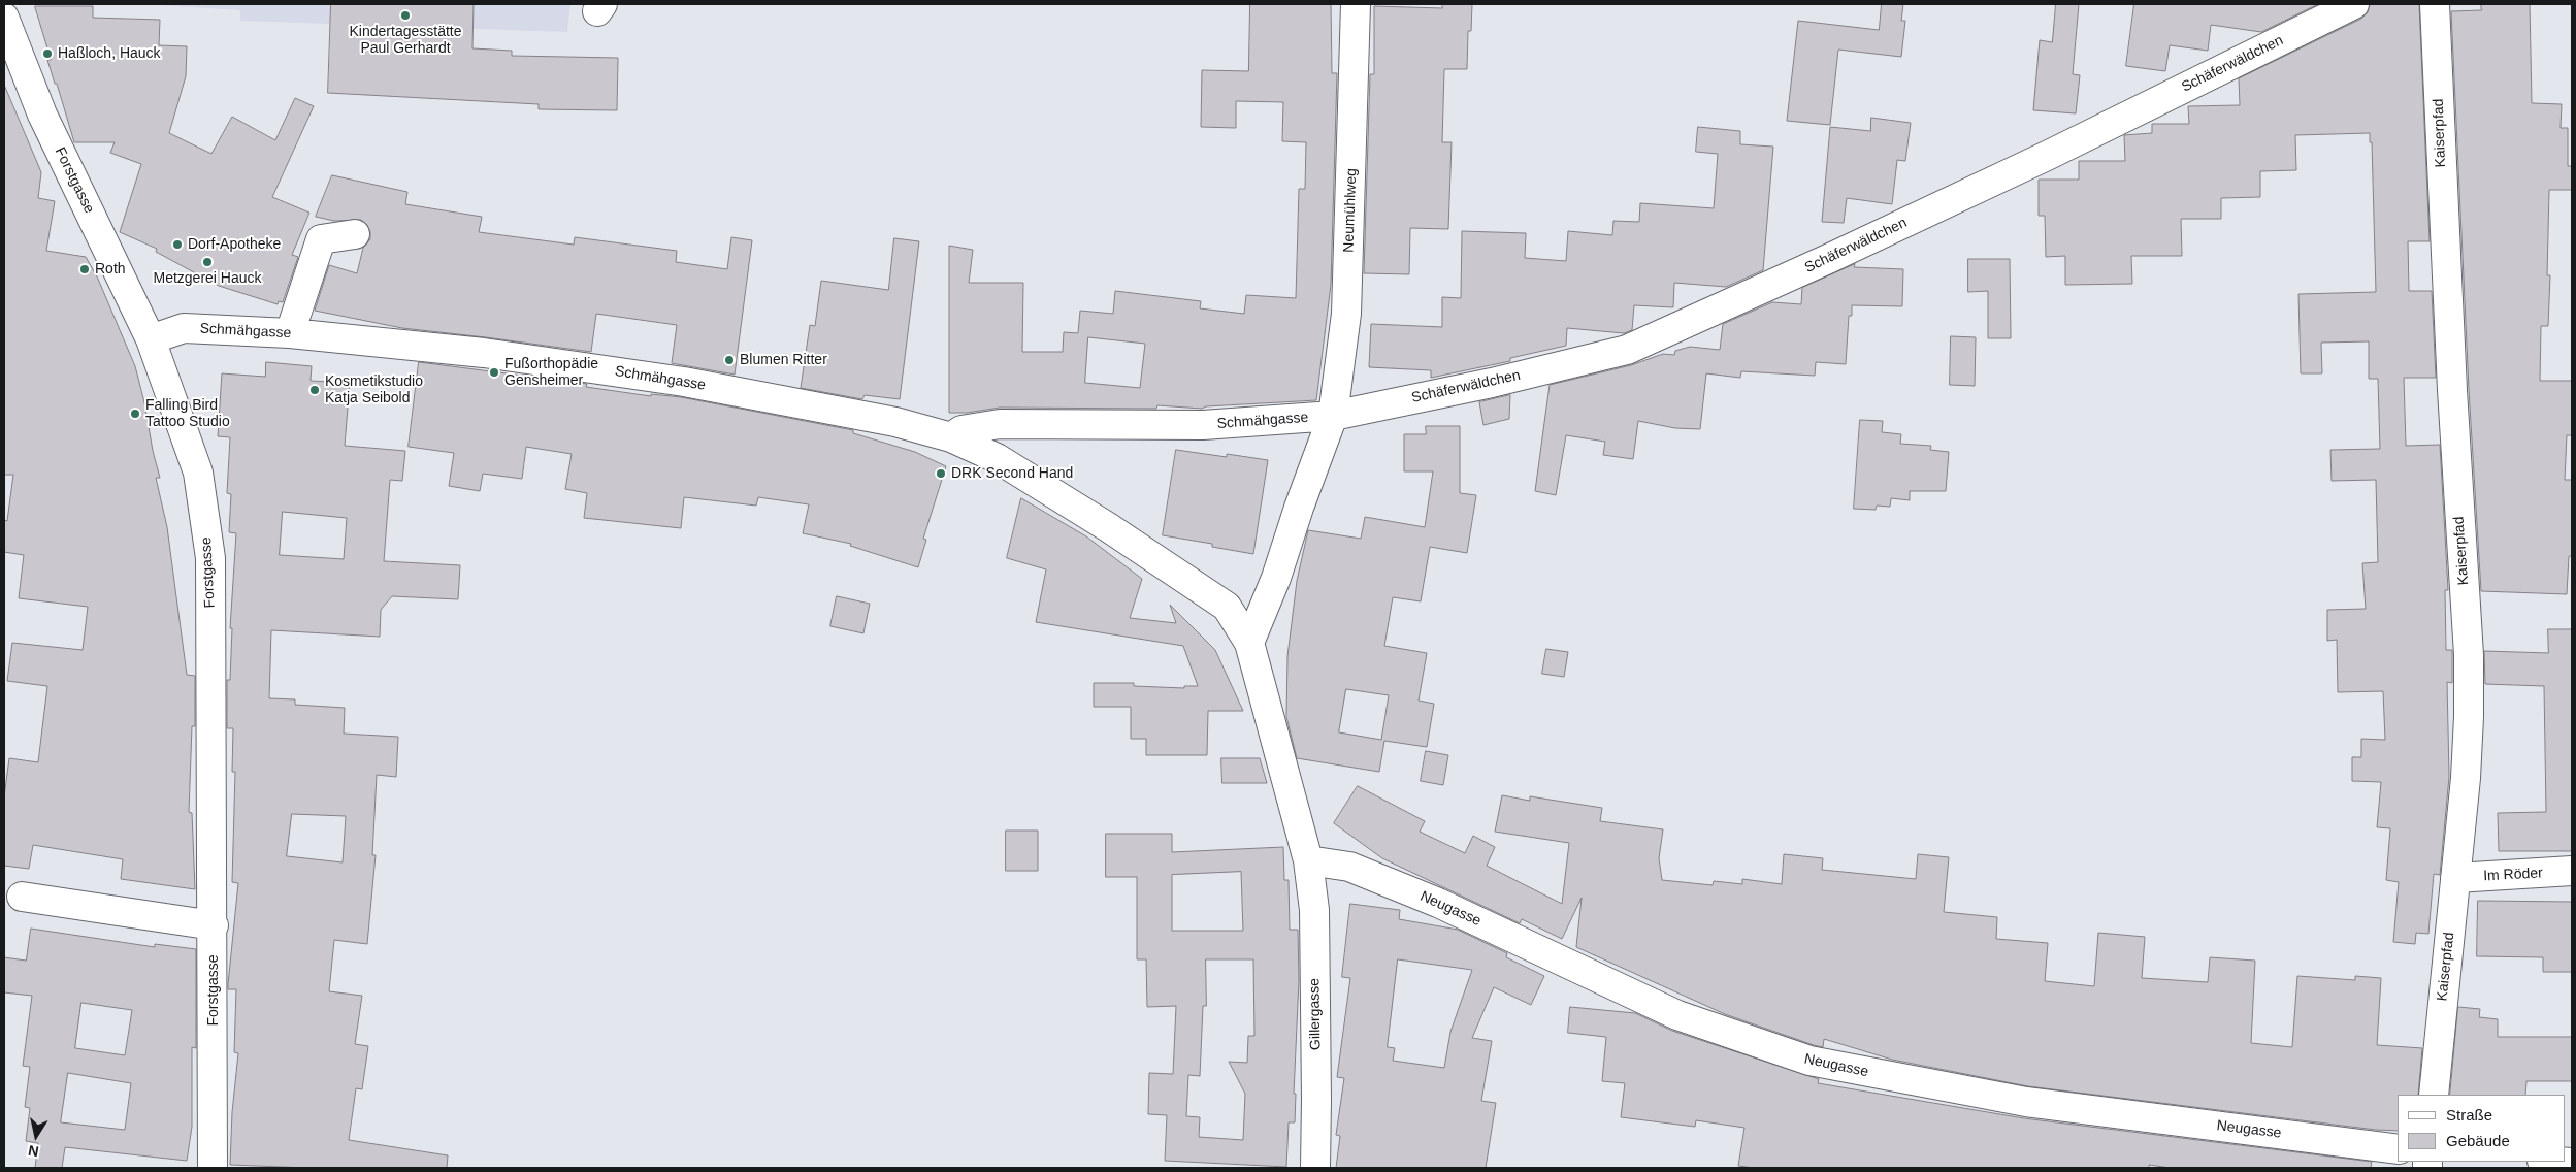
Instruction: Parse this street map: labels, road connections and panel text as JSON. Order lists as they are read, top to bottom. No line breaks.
{"streets":{"street":["Schäferwäldchen","Kaiserpfad","Forstgasse","Neumühlweg","Schmähgasse","Im Röder","Neugasse","Gillergasse"]},"crossings":[["Schäferwäldchen","Neumühlweg"],["Schäferwäldchen","Schmähgasse"],["Kaiserpfad","Im Röder"],["Forstgasse","Schmähgasse"],["Neumühlweg","Schmähgasse"],["Schmähgasse","Neugasse"],["Schmähgasse","Gillergasse"],["Neugasse","Gillergasse"]],"places":["Kindertagesstätte Paul Gerhardt","Haßloch, Hauck","Dorf-Apotheke","Metzgerei Hauck","Roth","Blumen Ritter","Fußorthopädie Gensheimer","Kosmetikstudio Katja Seibold","Falling Bird Tattoo Studio","DRK Second Hand"],"legend":["Straße","Gebäude"],"north":"bottom"}
